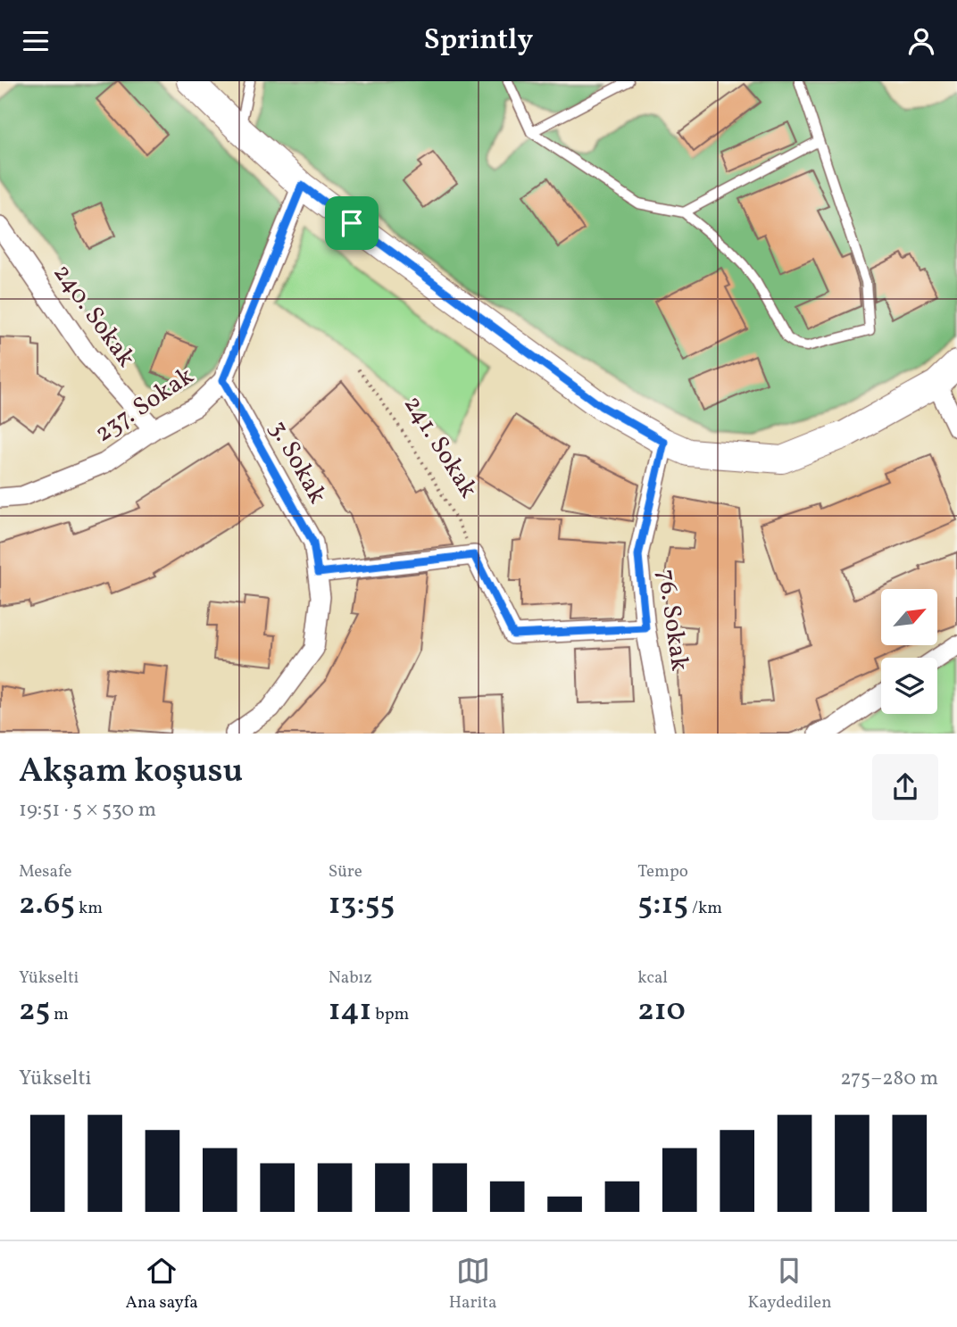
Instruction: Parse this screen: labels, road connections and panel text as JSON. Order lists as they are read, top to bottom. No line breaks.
{"streets":{"street":["240. Sokak","237. Sokak","3. Sokak","76. Sokak"],"path":["241. Sokak"]},"crossings":[["240. Sokak","237. Sokak"],["237. Sokak","3. Sokak"]],"north":"top right","page":{"header":"Sprintly","heading":["Akşam koşusu","19:51 · 5 × 530 m"],"stats":[["Mesafe","2.65 km"],["Süre","13:55"],["Tempo","5:15 /km"],["Yükselti","25 m"],["Nabız","141 bpm"],["kcal","210"]],"chart":["Yükselti","275–280 m"],"tabs":["Ana sayfa","Harita","Kaydedilen"]}}
